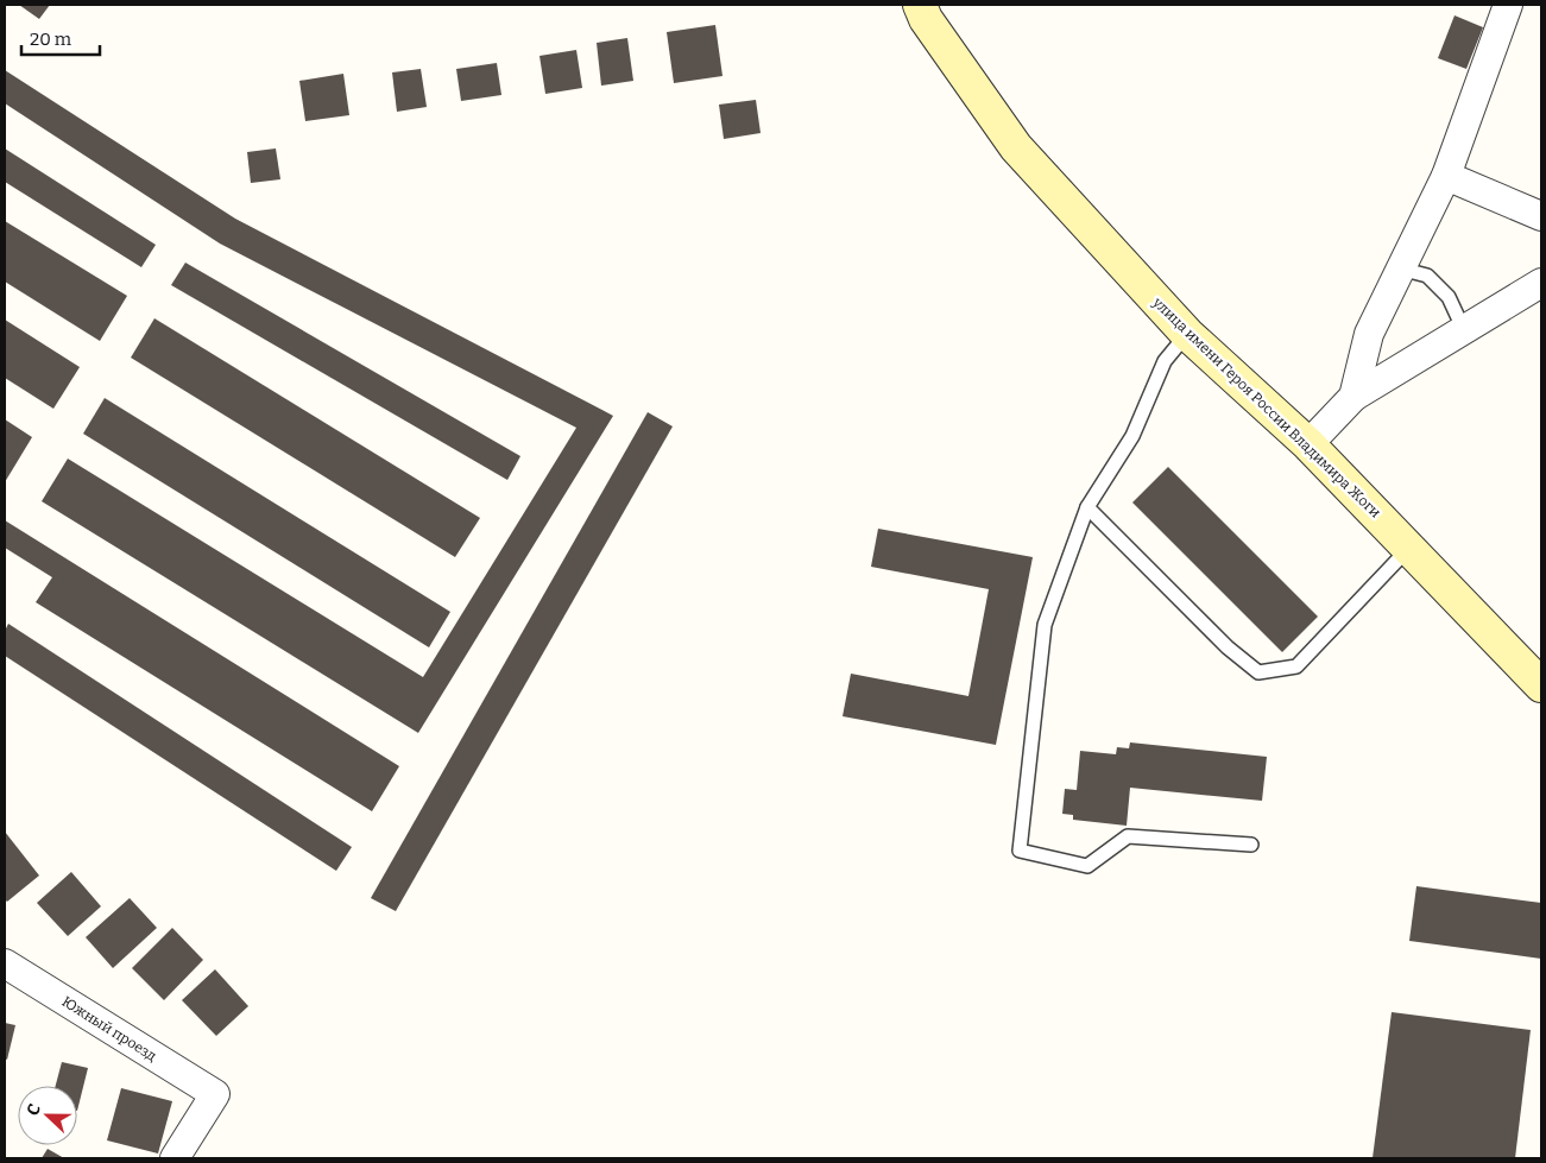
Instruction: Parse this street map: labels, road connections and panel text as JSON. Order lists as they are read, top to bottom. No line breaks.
{"streets":{"main road":["улица имени Героя России Владимира Жоги"],"street":["Южный проезд"]},"scale_bar":"20 m","north":"left"}
